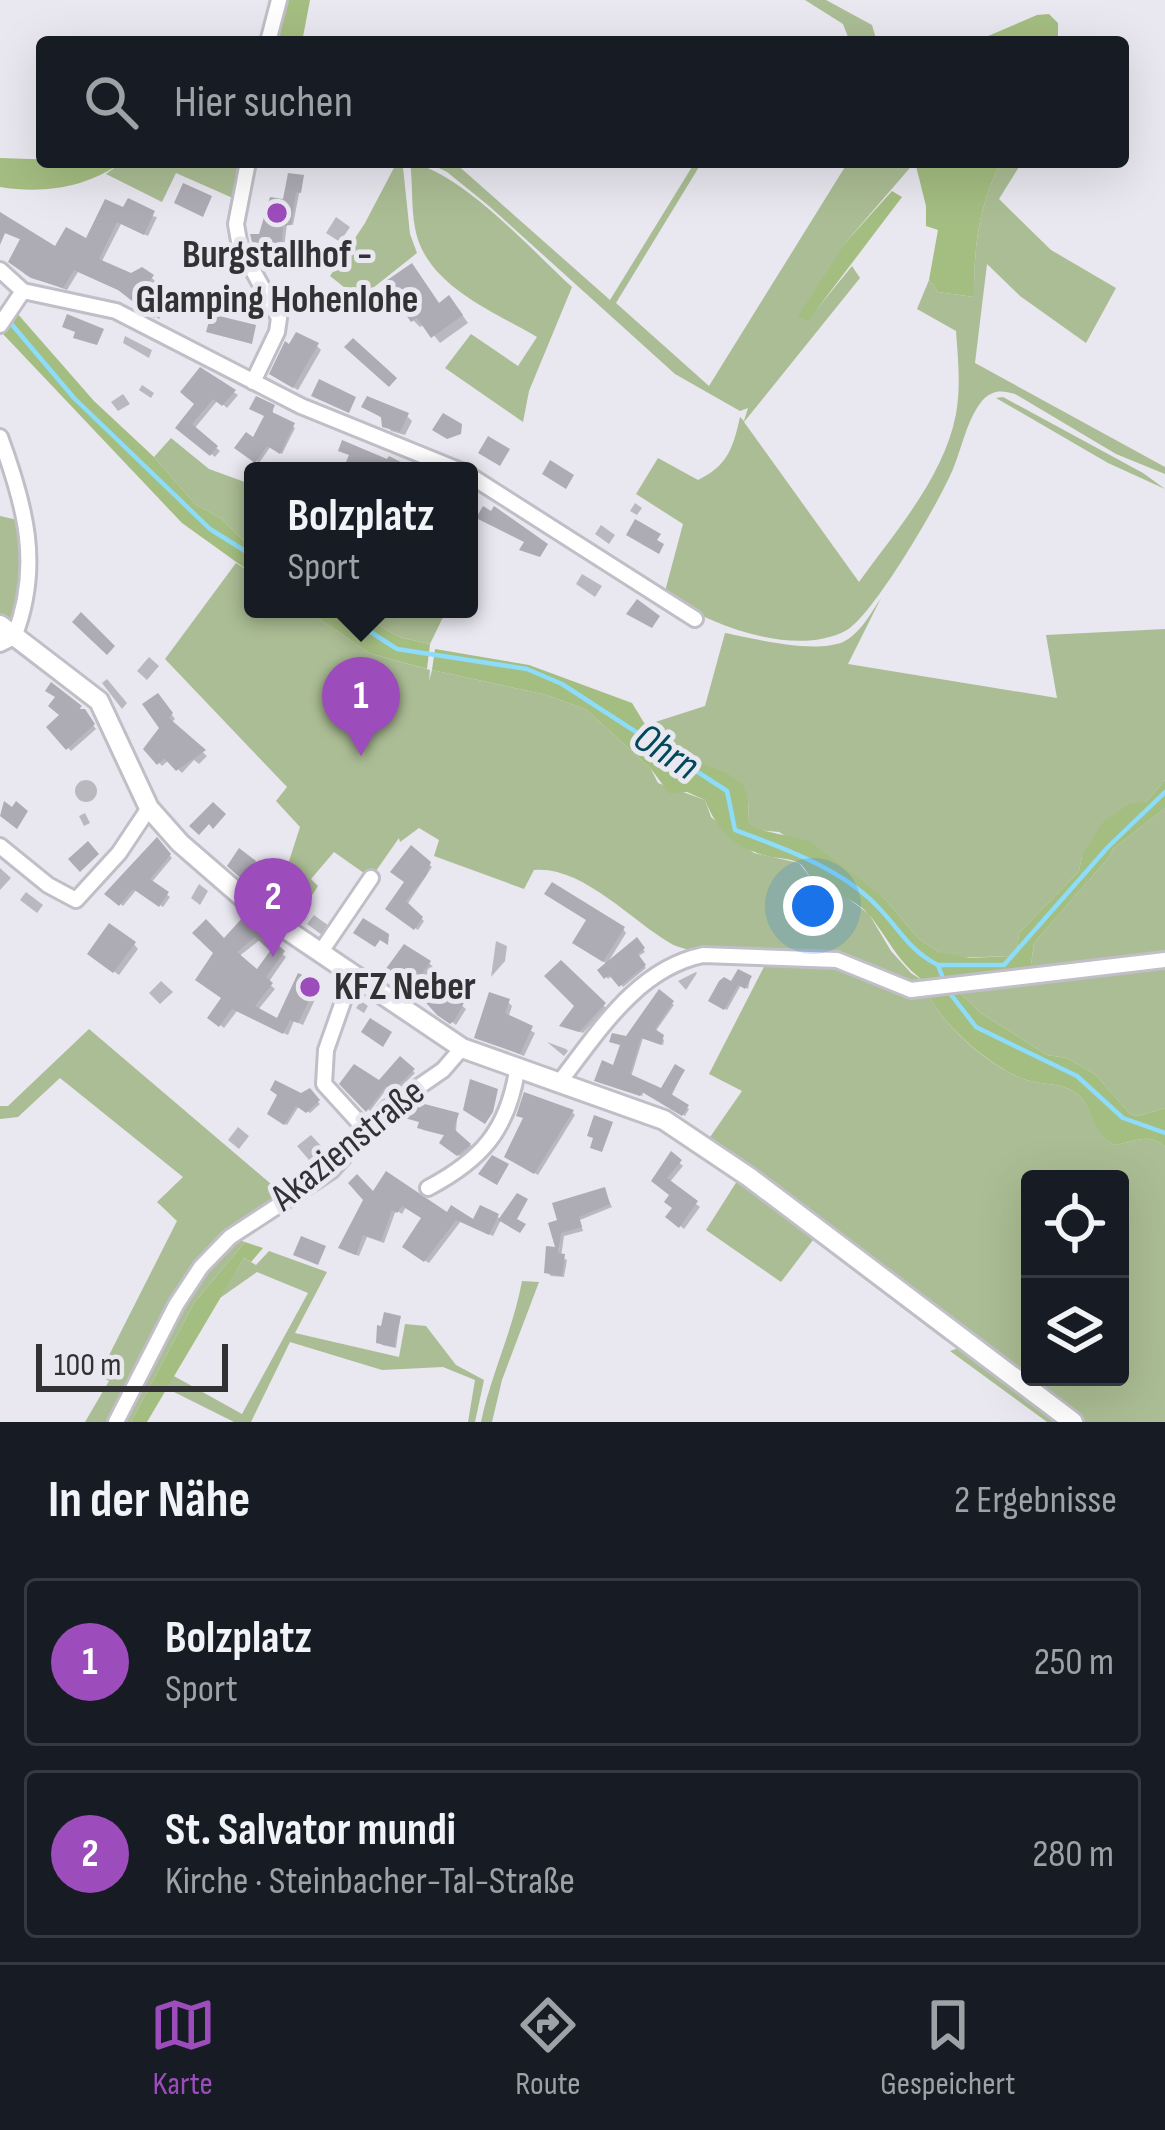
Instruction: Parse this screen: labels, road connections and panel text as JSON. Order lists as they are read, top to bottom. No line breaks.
{"streets":{"street":["Akazienstraße"]},"water":["Ohrn"],"places":["Burgstallhof - Glamping Hohenlohe","KFZ Neber"],"scale_bar":"100 m","page":{"search":"Hier suchen","popup":["Bolzplatz","Sport"],"pins":["1","2"],"scale":"100 m","heading":["In der Nähe","2 Ergebnisse"],"list":[{"mark":"1","name":"Bolzplatz","note":"Sport","value":"250 m"},{"mark":"2","name":"St. Salvator mundi","note":"Kirche · Steinbacher-Tal-Straße","value":"280 m"}],"nav":["Karte","Route","Gespeichert"]}}
